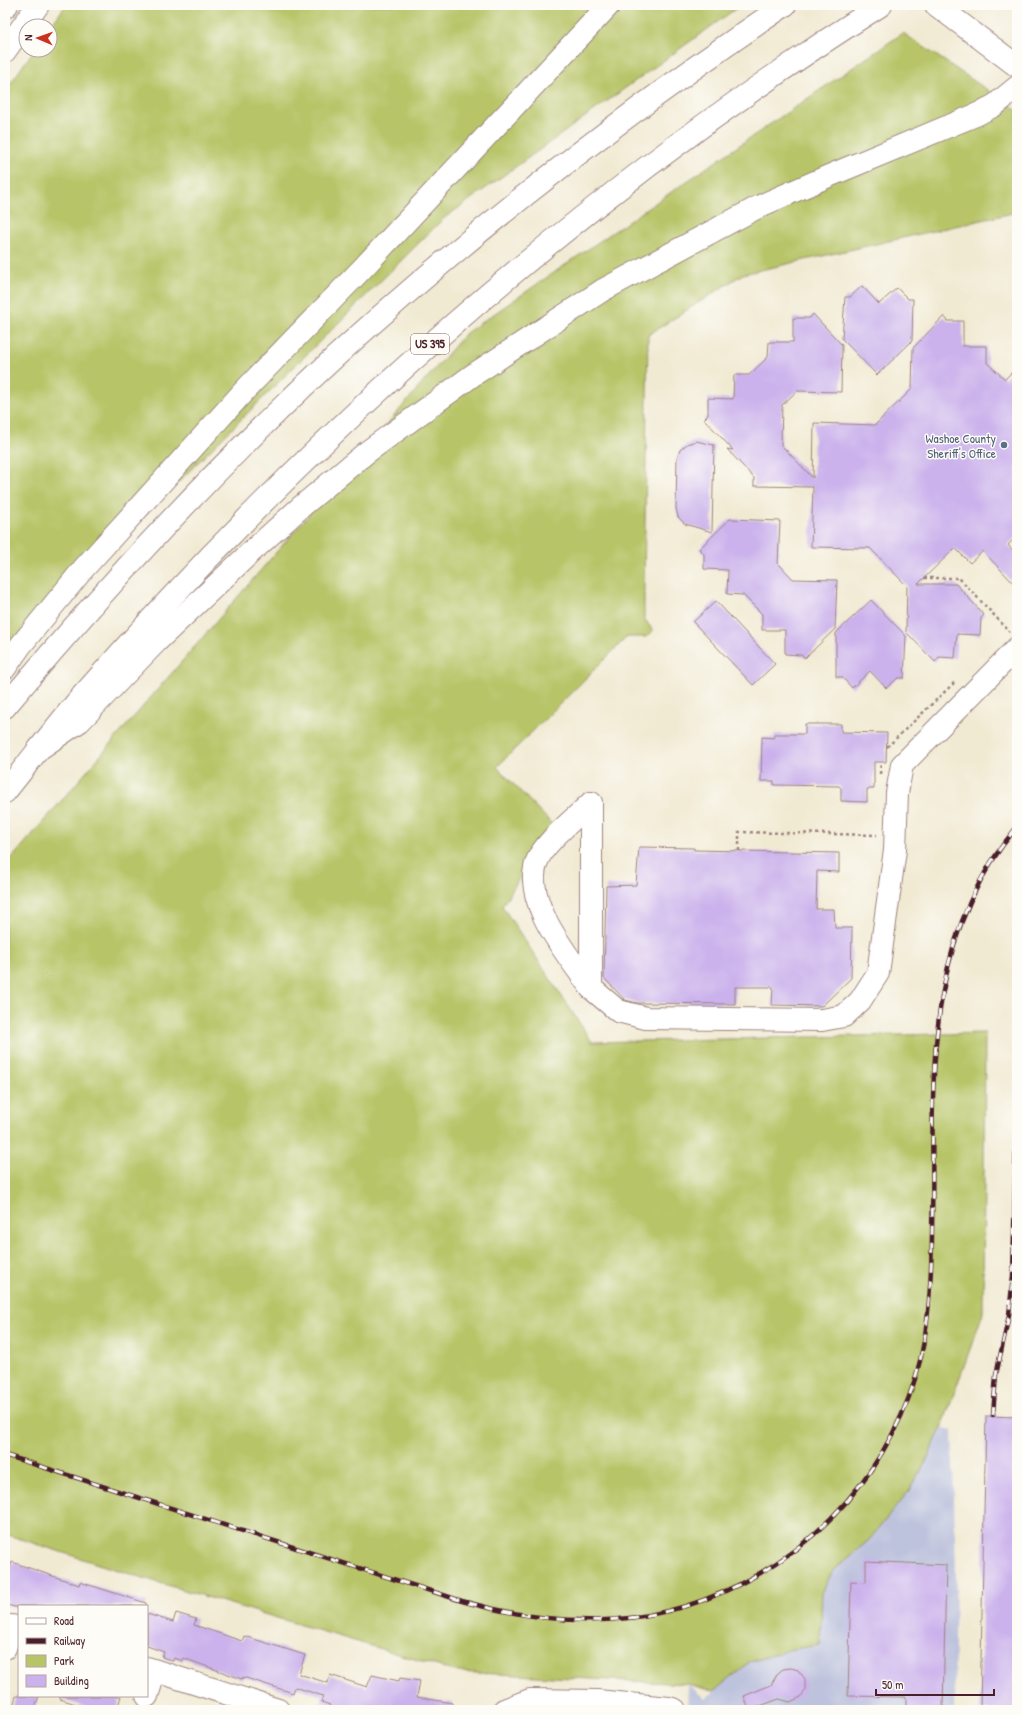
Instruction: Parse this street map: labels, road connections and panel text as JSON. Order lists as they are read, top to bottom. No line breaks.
{"streets":{"main road":["US 395"]},"places":["Washoe County Sheriff's Office"],"legend":["Road","Railway","Park","Building"],"scale_bar":"50 m","north":"left"}
